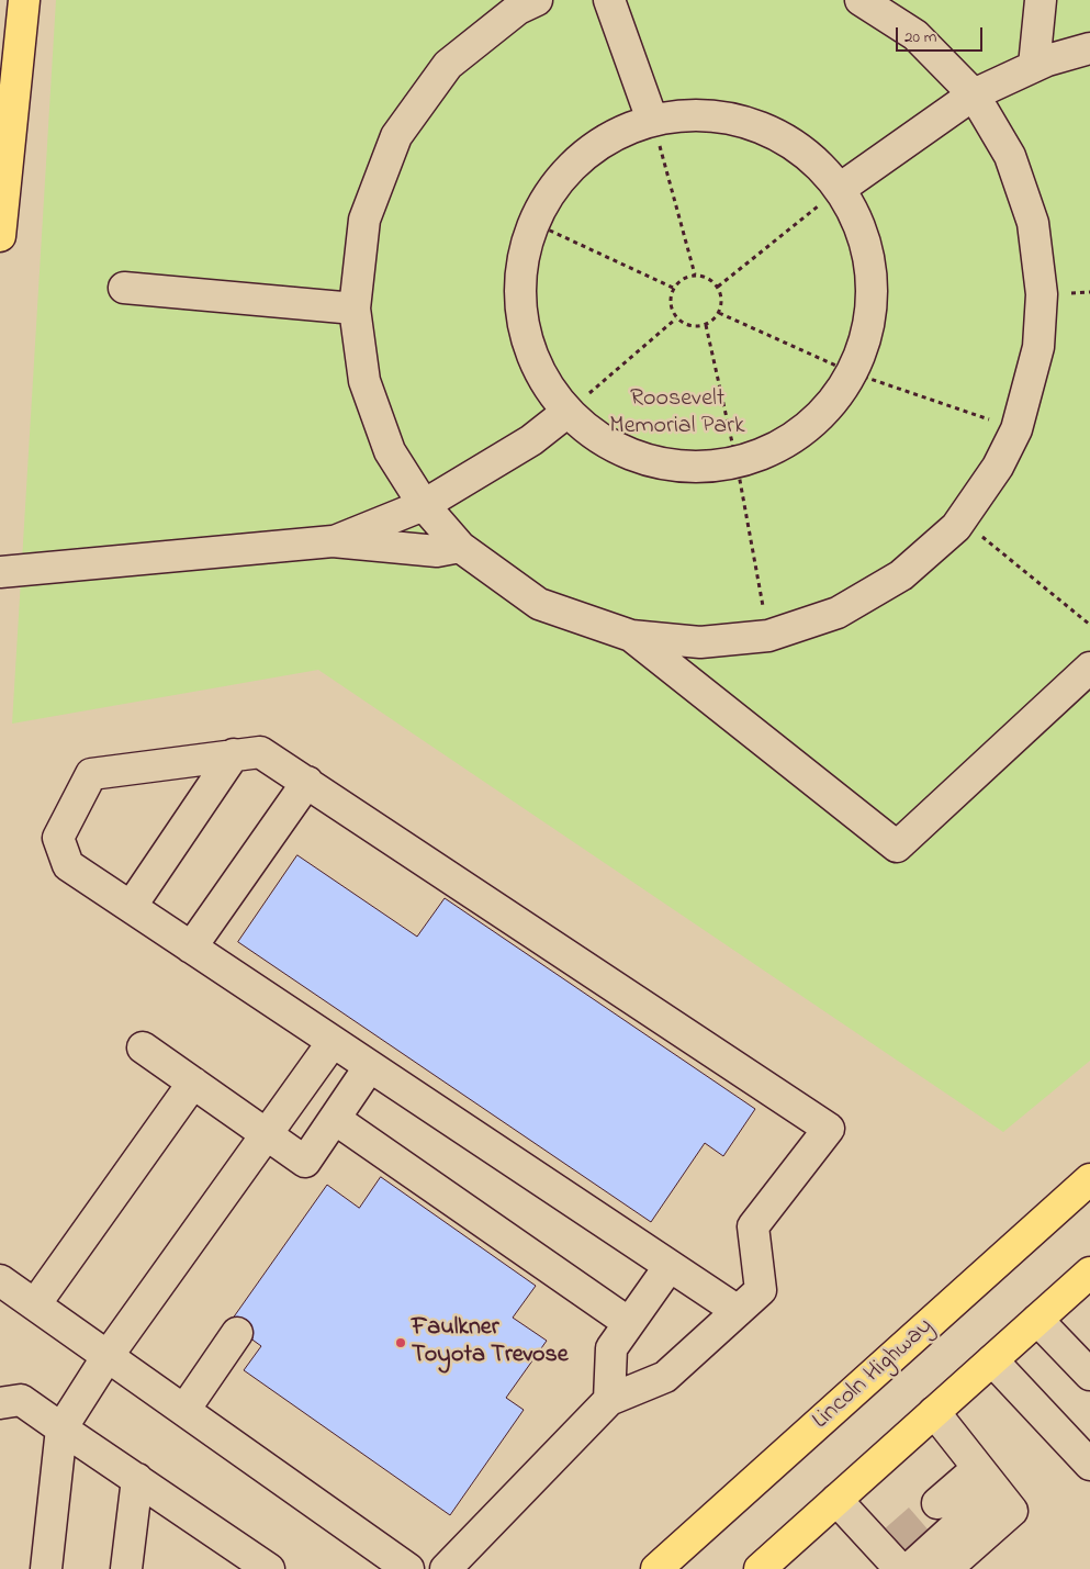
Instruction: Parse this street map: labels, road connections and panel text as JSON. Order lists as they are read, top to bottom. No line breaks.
{"streets":{"main road":["Lincoln Highway"]},"parks":["Roosevelt Memorial Park"],"places":["Faulkner Toyota Trevose"],"scale_bar":"20 m"}
